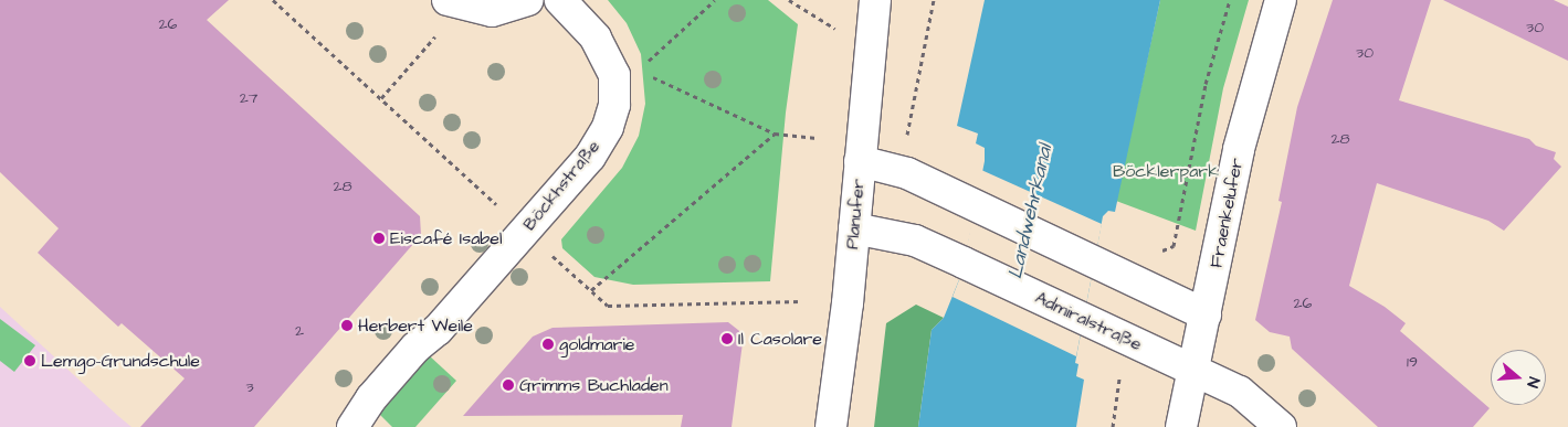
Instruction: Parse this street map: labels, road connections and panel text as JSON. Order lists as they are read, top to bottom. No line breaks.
{"streets":{"street":["Böckhstraße","Fraenkelufer","Planufer","Admiralstraße"]},"crossings":[["Fraenkelufer","Admiralstraße"],["Planufer","Admiralstraße"]],"water":["Landwehrkanal"],"parks":["Böcklerpark"],"places":["Eiscafé Isabel","Herbert Weile","Il Casolare","goldmarie","Lemgo-Grundschule","Grimms Buchladen"],"house_numbers":["26","30","30","27","28","28","26","2","19","3"],"north":"right"}
